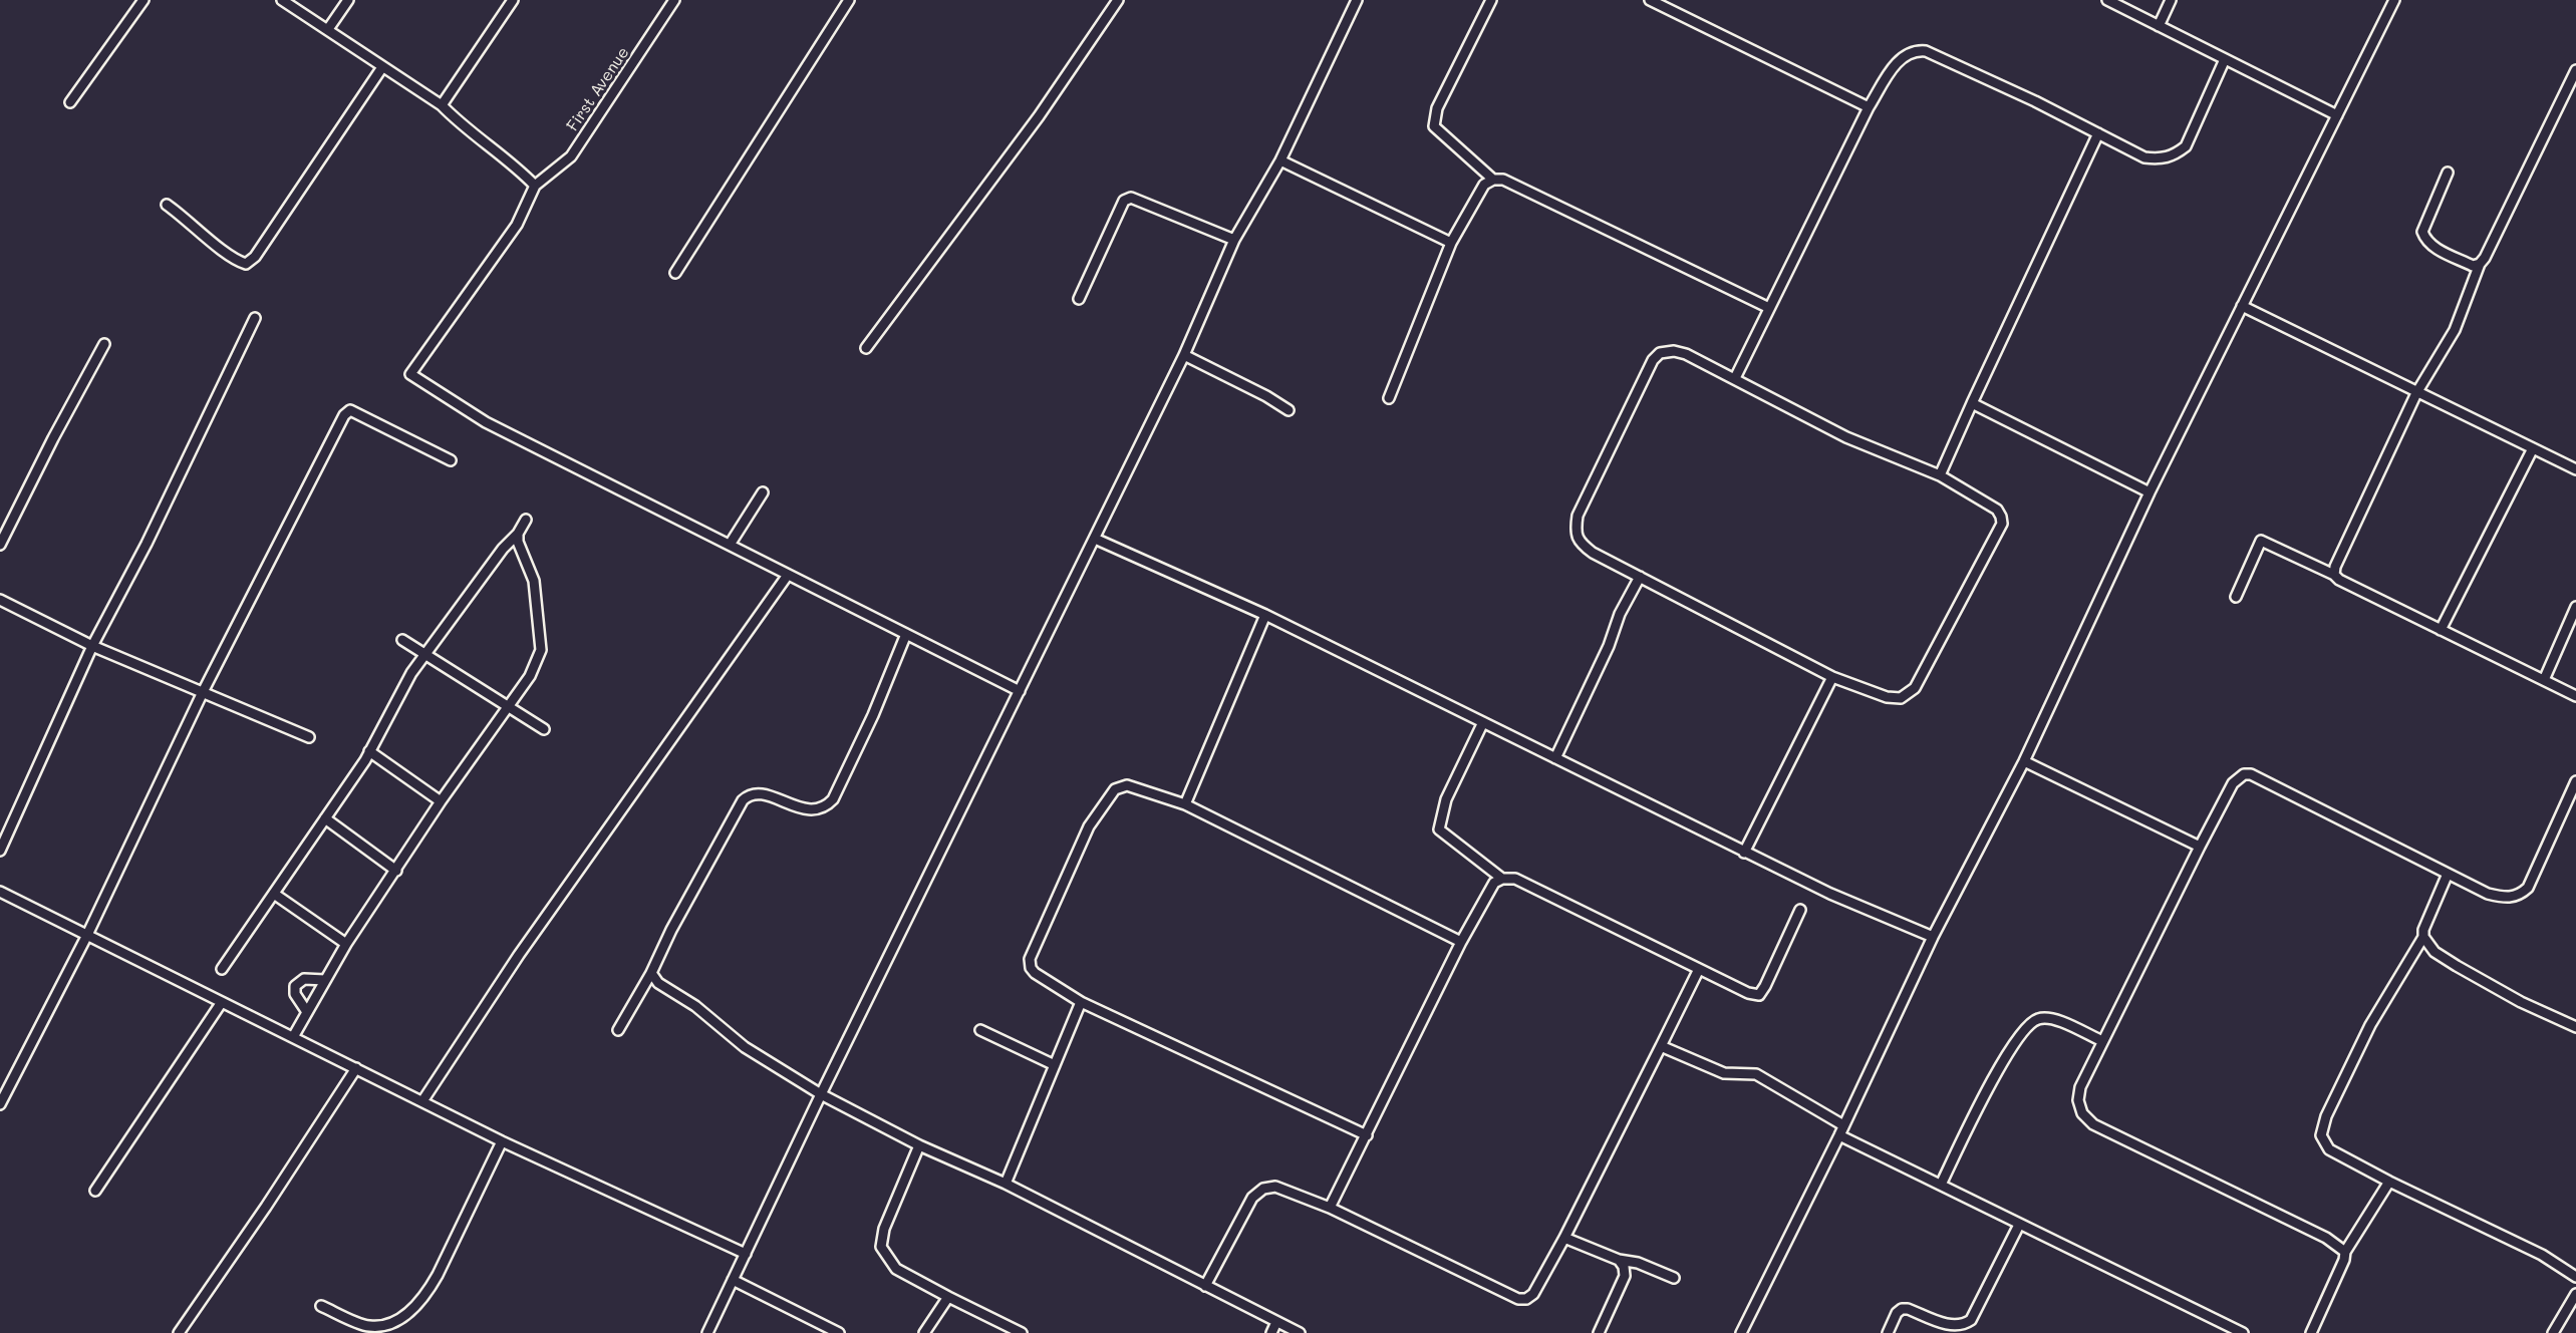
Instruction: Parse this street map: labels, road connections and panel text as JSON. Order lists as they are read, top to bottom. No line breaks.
{"streets":{"street":["First Avenue"]}}
